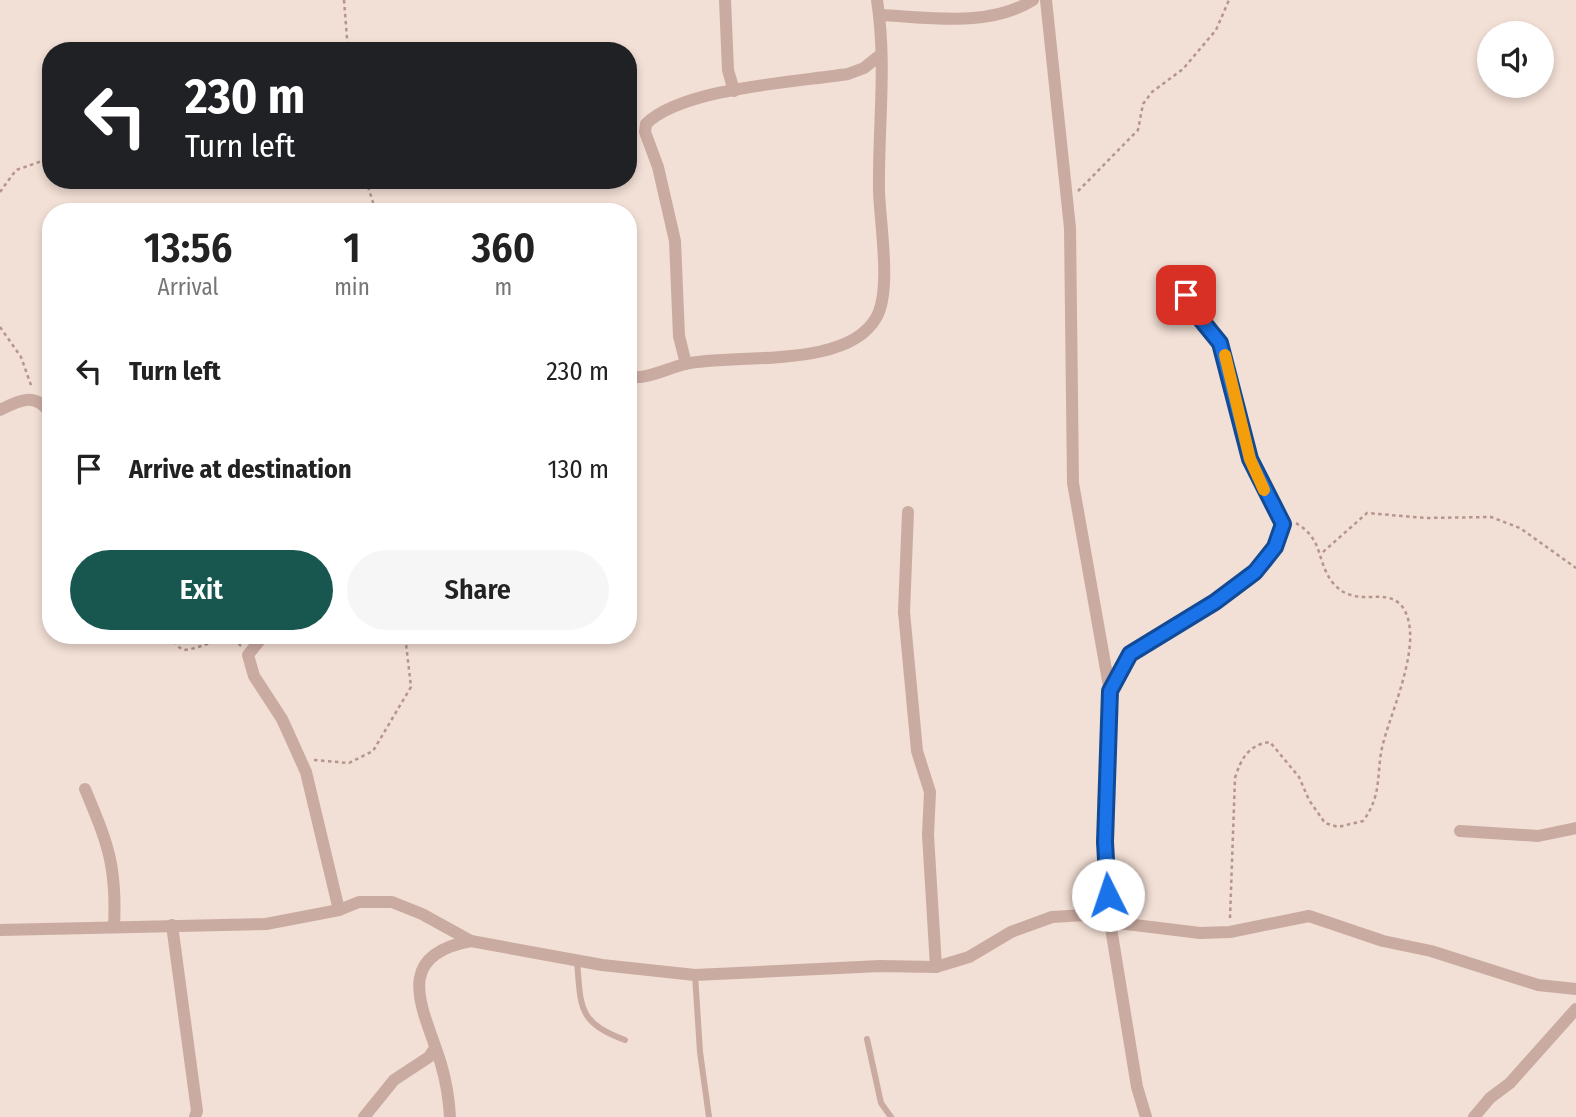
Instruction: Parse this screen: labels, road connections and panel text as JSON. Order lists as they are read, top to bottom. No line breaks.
{"page":{"turn":["230 m","Turn left"],"eta":["13:56","Arrival","1","min","360","m"],"list":[{"name":"Turn left","value":"230 m"},{"name":"Arrive at destination","value":"130 m"}],"buttons":["Exit","Share"]}}
